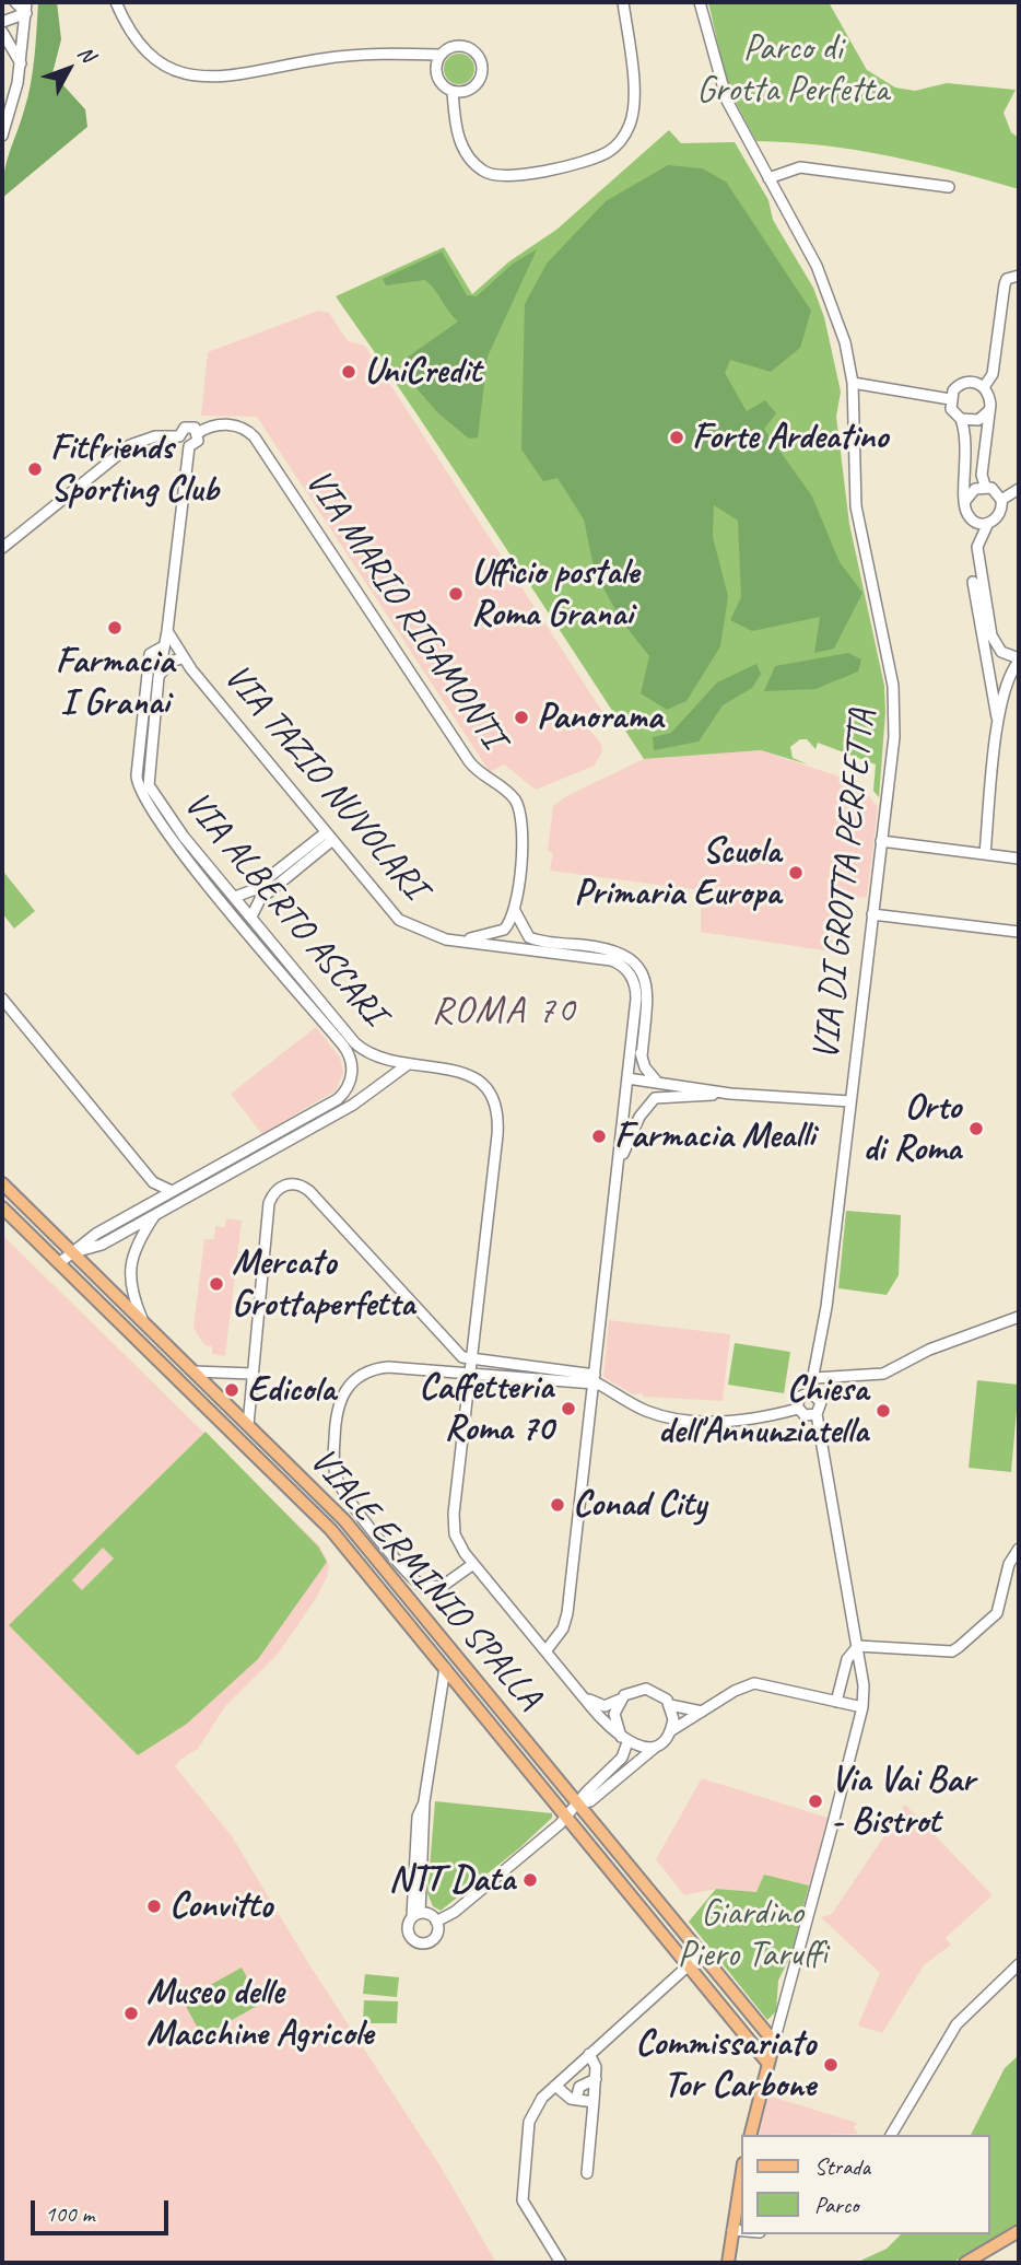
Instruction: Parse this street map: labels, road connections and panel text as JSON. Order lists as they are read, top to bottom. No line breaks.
{"streets":{"main road":["VIALE ERMINIO SPALLA"],"street":["VIA MARIO RIGAMONTI","VIA TAZIO NUVOLARI","VIA DI GROTTA PERFETTA","VIA ALBERTO ASCARI"]},"crossings":[["VIA MARIO RIGAMONTI","VIA TAZIO NUVOLARI"],["VIA TAZIO NUVOLARI","VIA ALBERTO ASCARI"]],"districts":["ROMA 70"],"parks":["Parco di Grotta Perfetta","Giardino Piero Taruffi"],"places":["UniCredit","Forte Ardeatino","Fitfriends Sporting Club","Ufficio postale Roma Granai","Farmacia I Granai","Panorama","Scuola Primaria Europa","Orto di Roma","Farmacia Mealli","Mercato Grottaperfetta","Edicola","Caffetteria Roma 70","Chiesa dell'Annunziatella","Conad City","Via Vai Bar - Bistrot","NTT Data","Convitto","Museo delle Macchine Agricole","Commissariato Tor Carbone"],"legend":["Strada","Parco"],"scale_bar":"100 m","north":"top right"}
